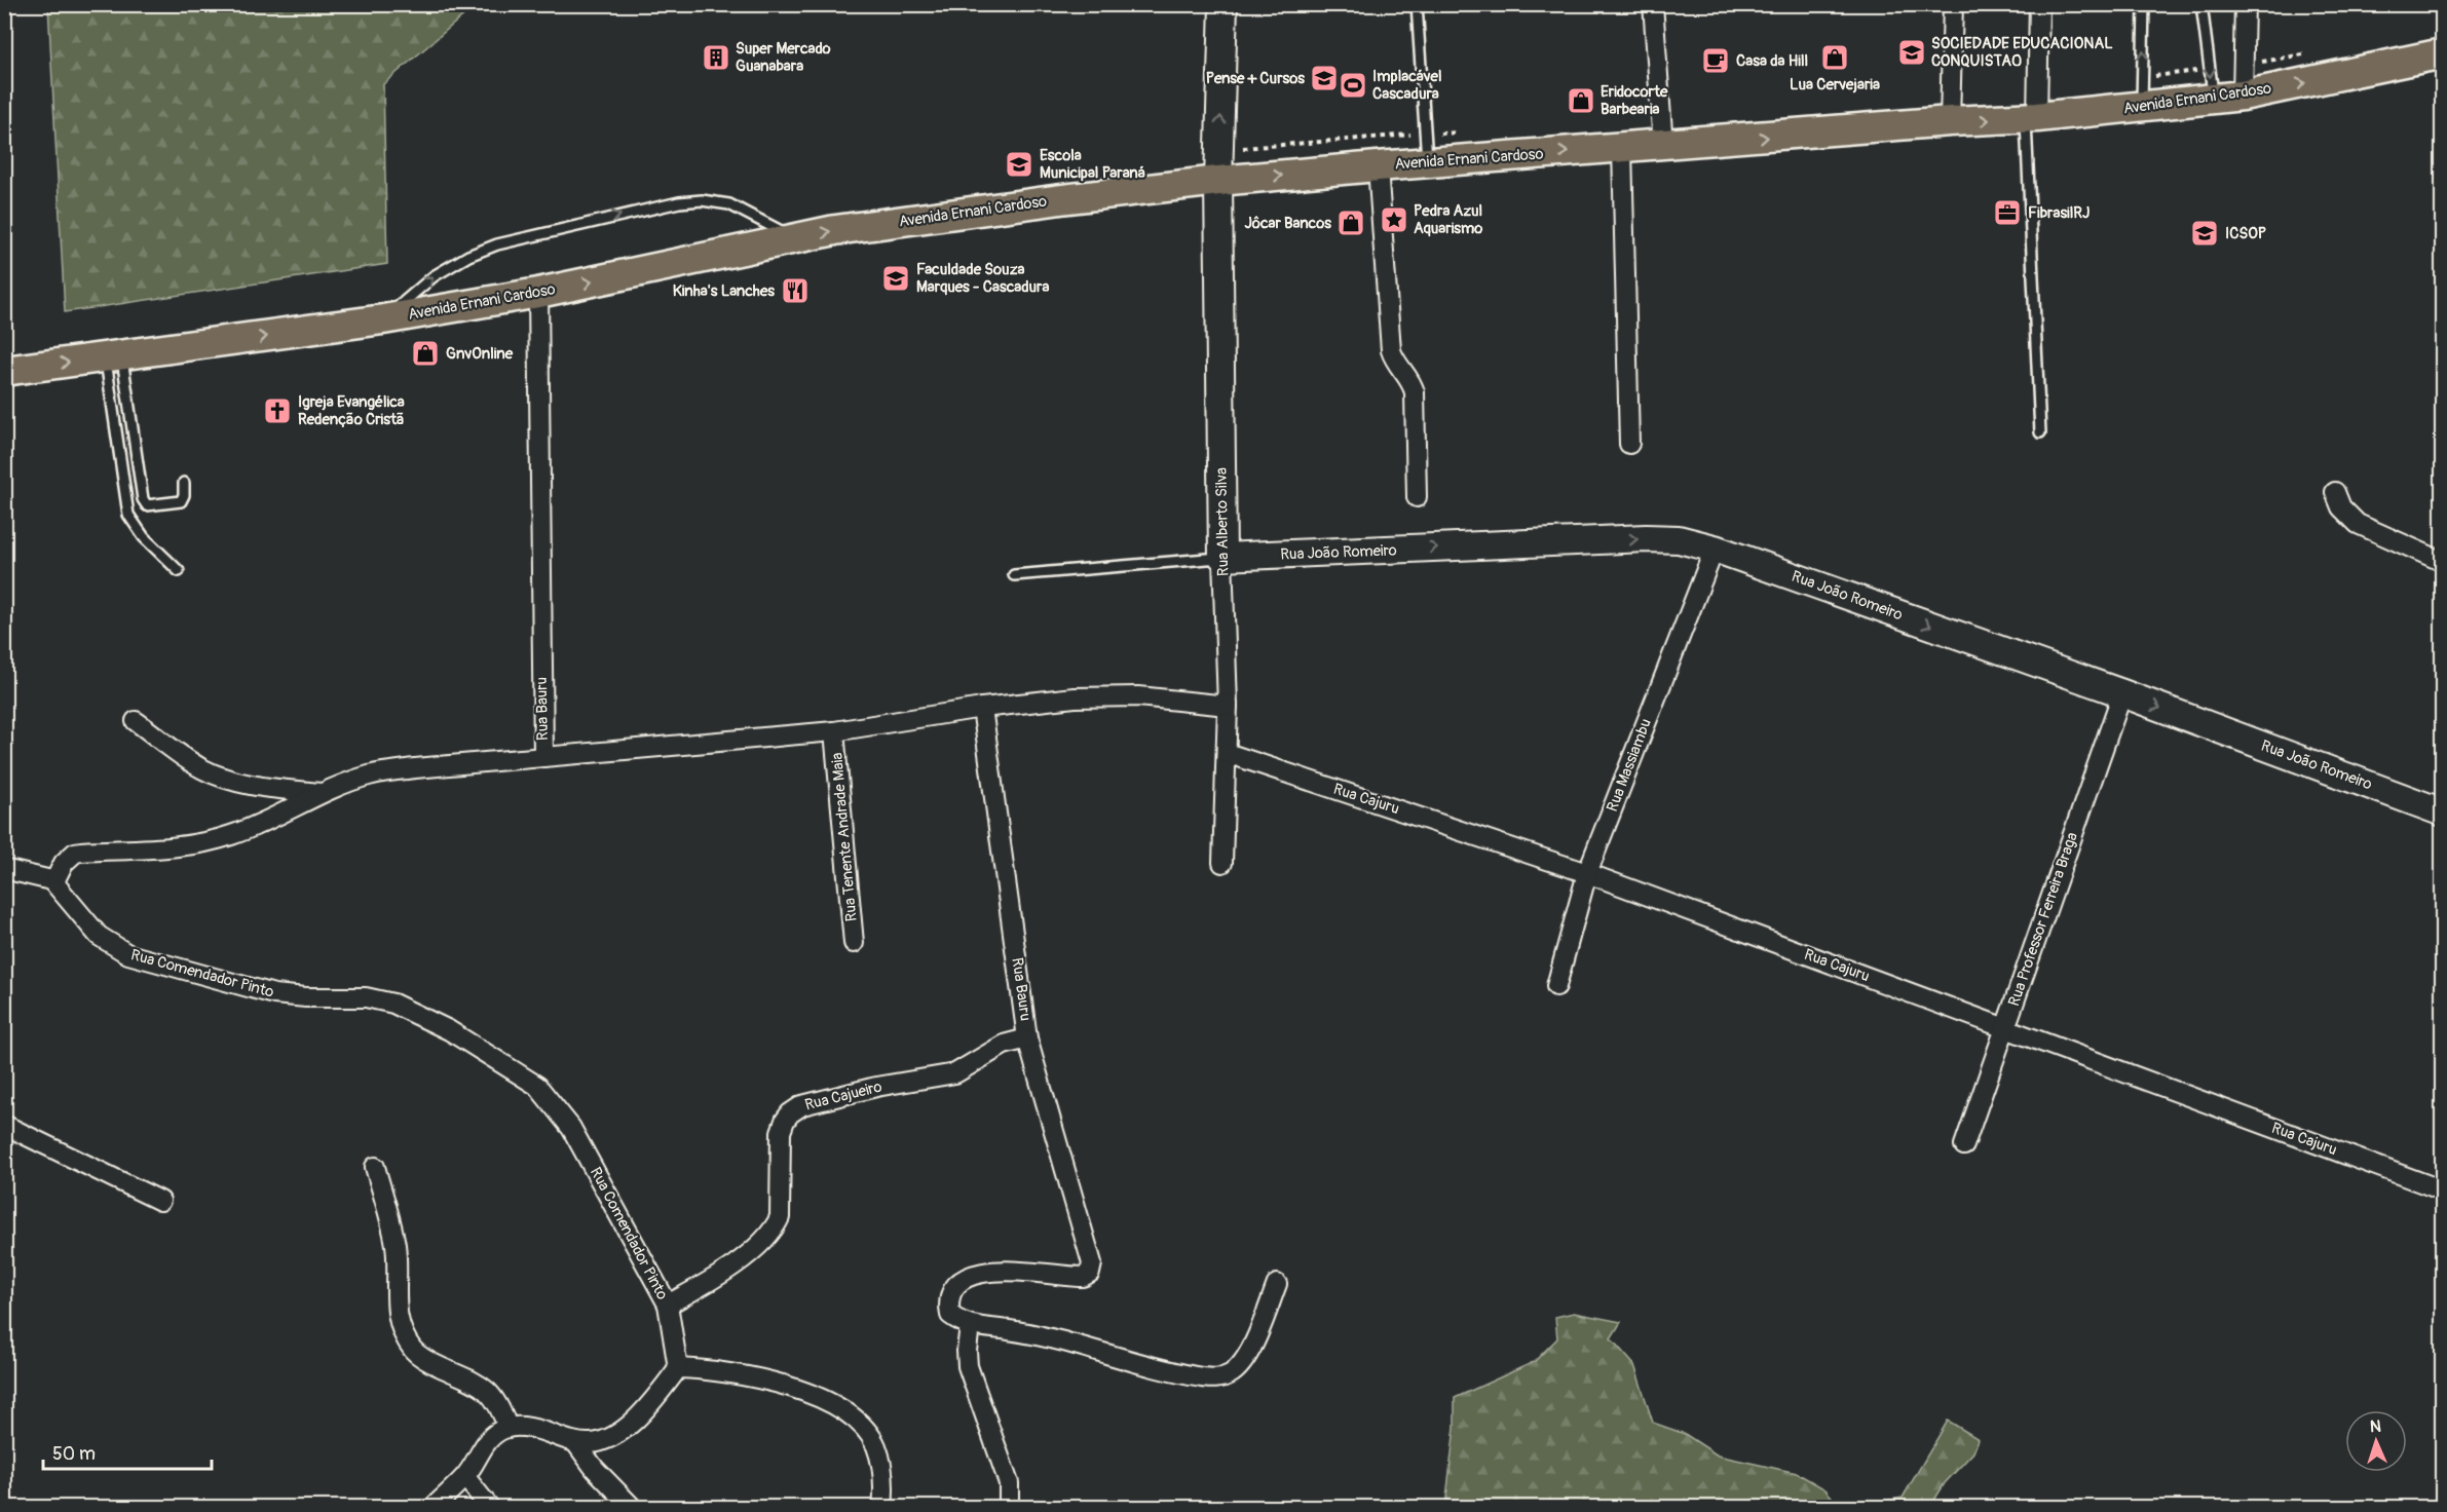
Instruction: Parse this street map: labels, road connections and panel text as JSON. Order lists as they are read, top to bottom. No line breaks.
{"streets":{"main road":["Avenida Ernani Cardoso"],"street":["Rua Alberto Silva","Rua João Romeiro","Rua Bauru","Rua Massiambu","Rua Cajuru","Rua Tenente Andrade Maia","Rua Professor Ferreira Braga","Rua Comendador Pinto","Rua Cajueiro"]},"crossings":[["Avenida Ernani Cardoso","Rua Alberto Silva"],["Avenida Ernani Cardoso","Rua Bauru"],["Rua Alberto Silva","Rua João Romeiro"],["Rua Alberto Silva","Rua Bauru"],["Rua Alberto Silva","Rua Cajuru"],["Rua João Romeiro","Rua Massiambu"],["Rua João Romeiro","Rua Professor Ferreira Braga"],["Rua Bauru","Rua Tenente Andrade Maia"],["Rua Bauru","Rua Cajueiro"],["Rua Massiambu","Rua Cajuru"],["Rua Cajuru","Rua Professor Ferreira Braga"],["Rua Comendador Pinto","Rua Cajueiro"]],"one_way":["Avenida Ernani Cardoso","Rua João Romeiro"],"places":{"school or university":["SOCIEDADE EDUCACIONAL CONQUISTA0","Pense + Cursos","Escola Municipal Paraná","ICSOP","Faculdade Souza Marques - Cascadura"],"building":["Super Mercado Guanabara"],"shop":["Lua Cervejaria","Eridocorte Barbearia","Jôcar Bancos","GnvOnline"],"cafe":["Casa da Hill"],"sports":["Implacável Cascadura"],"office":["FibrasilRJ"],"place":["Pedra Azul Aquarismo"],"restaurant":["Kinha's Lanches"],"church":["Igreja Evangélica Redenção Cristã"]},"scale_bar":"50 m","north":"top"}
